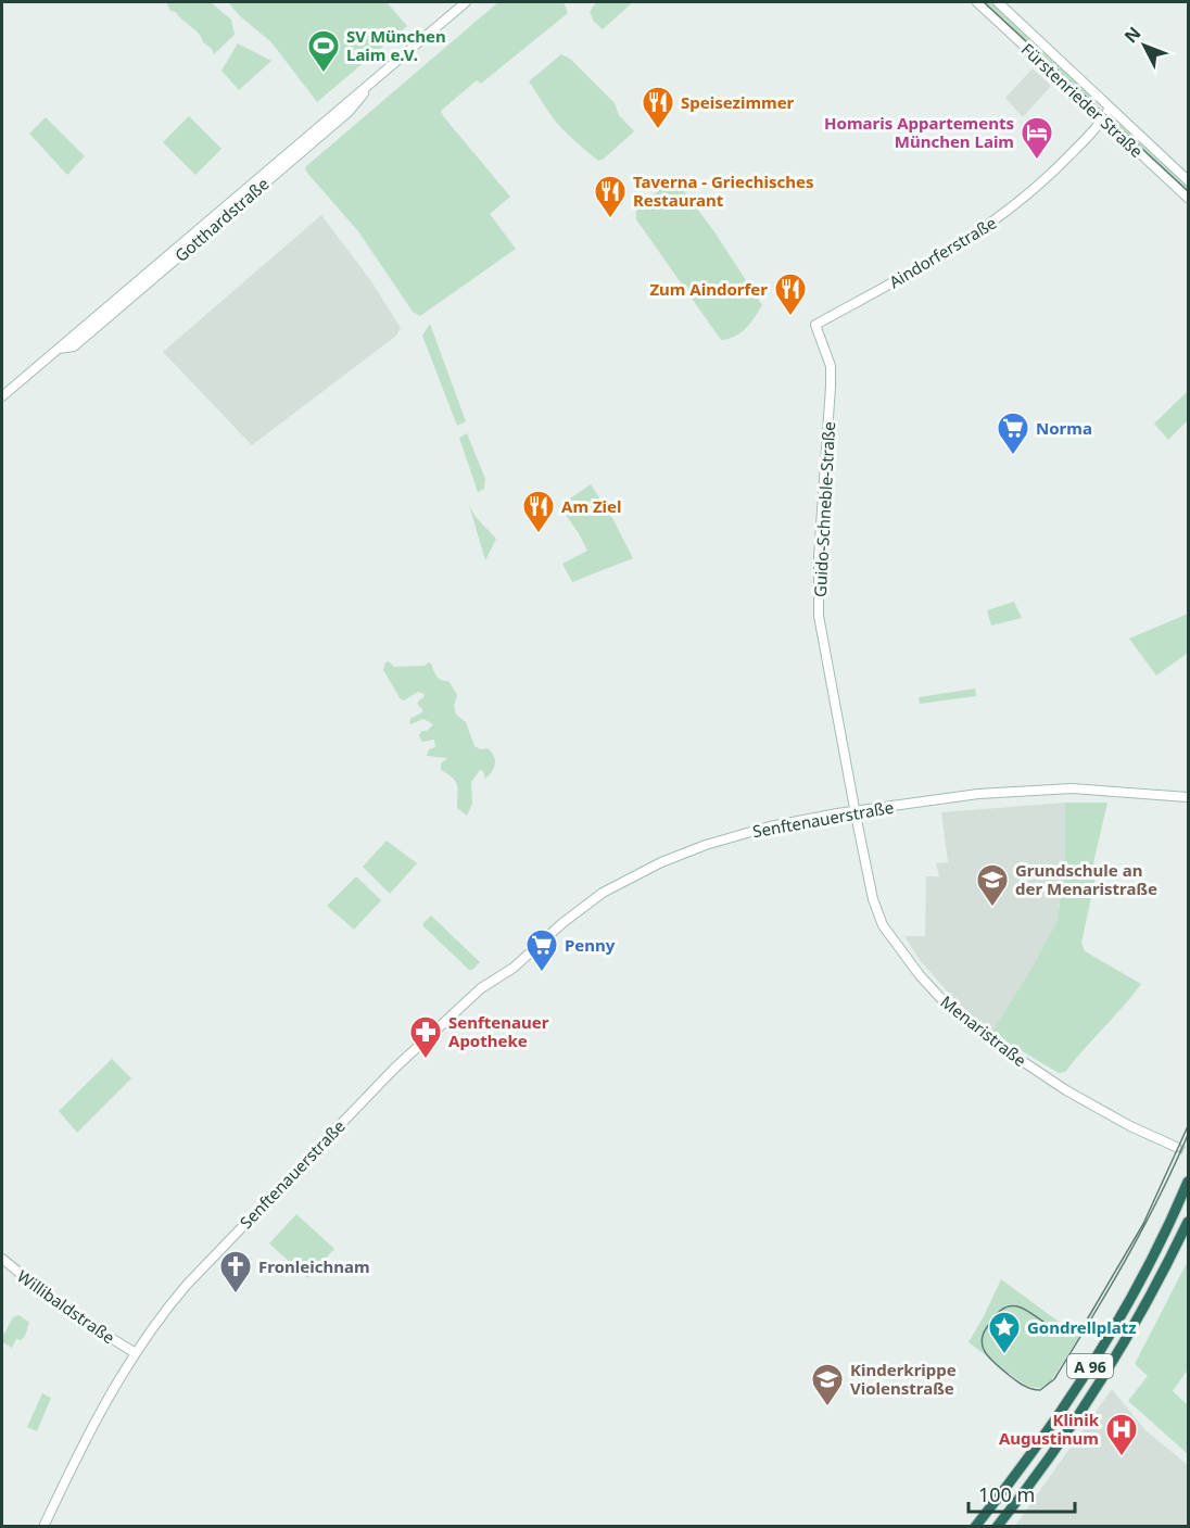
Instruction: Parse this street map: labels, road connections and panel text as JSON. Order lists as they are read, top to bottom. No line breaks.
{"streets":{"highway":["A 96"],"street":["Fürstenrieder Straße","Gotthardstraße","Aindorferstraße","Guido-Schneble-Straße","Senftenauerstraße","Menaristraße","Willibaldstraße"]},"crossings":[["Fürstenrieder Straße","Aindorferstraße"],["Aindorferstraße","Guido-Schneble-Straße"],["Guido-Schneble-Straße","Senftenauerstraße"],["Guido-Schneble-Straße","Menaristraße"],["Senftenauerstraße","Menaristraße"],["Senftenauerstraße","Willibaldstraße"]],"places":{"sports":["SV München Laim e.V."],"restaurant":["Speisezimmer","Taverna - Griechisches Restaurant","Zum Aindorfer","Am Ziel"],"hotel":["Homaris Appartements München Laim"],"supermarket":["Norma","Penny"],"school or university":["Grundschule an der Menaristraße","Kinderkrippe Violenstraße"],"pharmacy":["Senftenauer Apotheke"],"church":["Fronleichnam"],"place":["Gondrellplatz"],"hospital":["Klinik Augustinum"]},"scale_bar":"100 m","north":"top left"}
